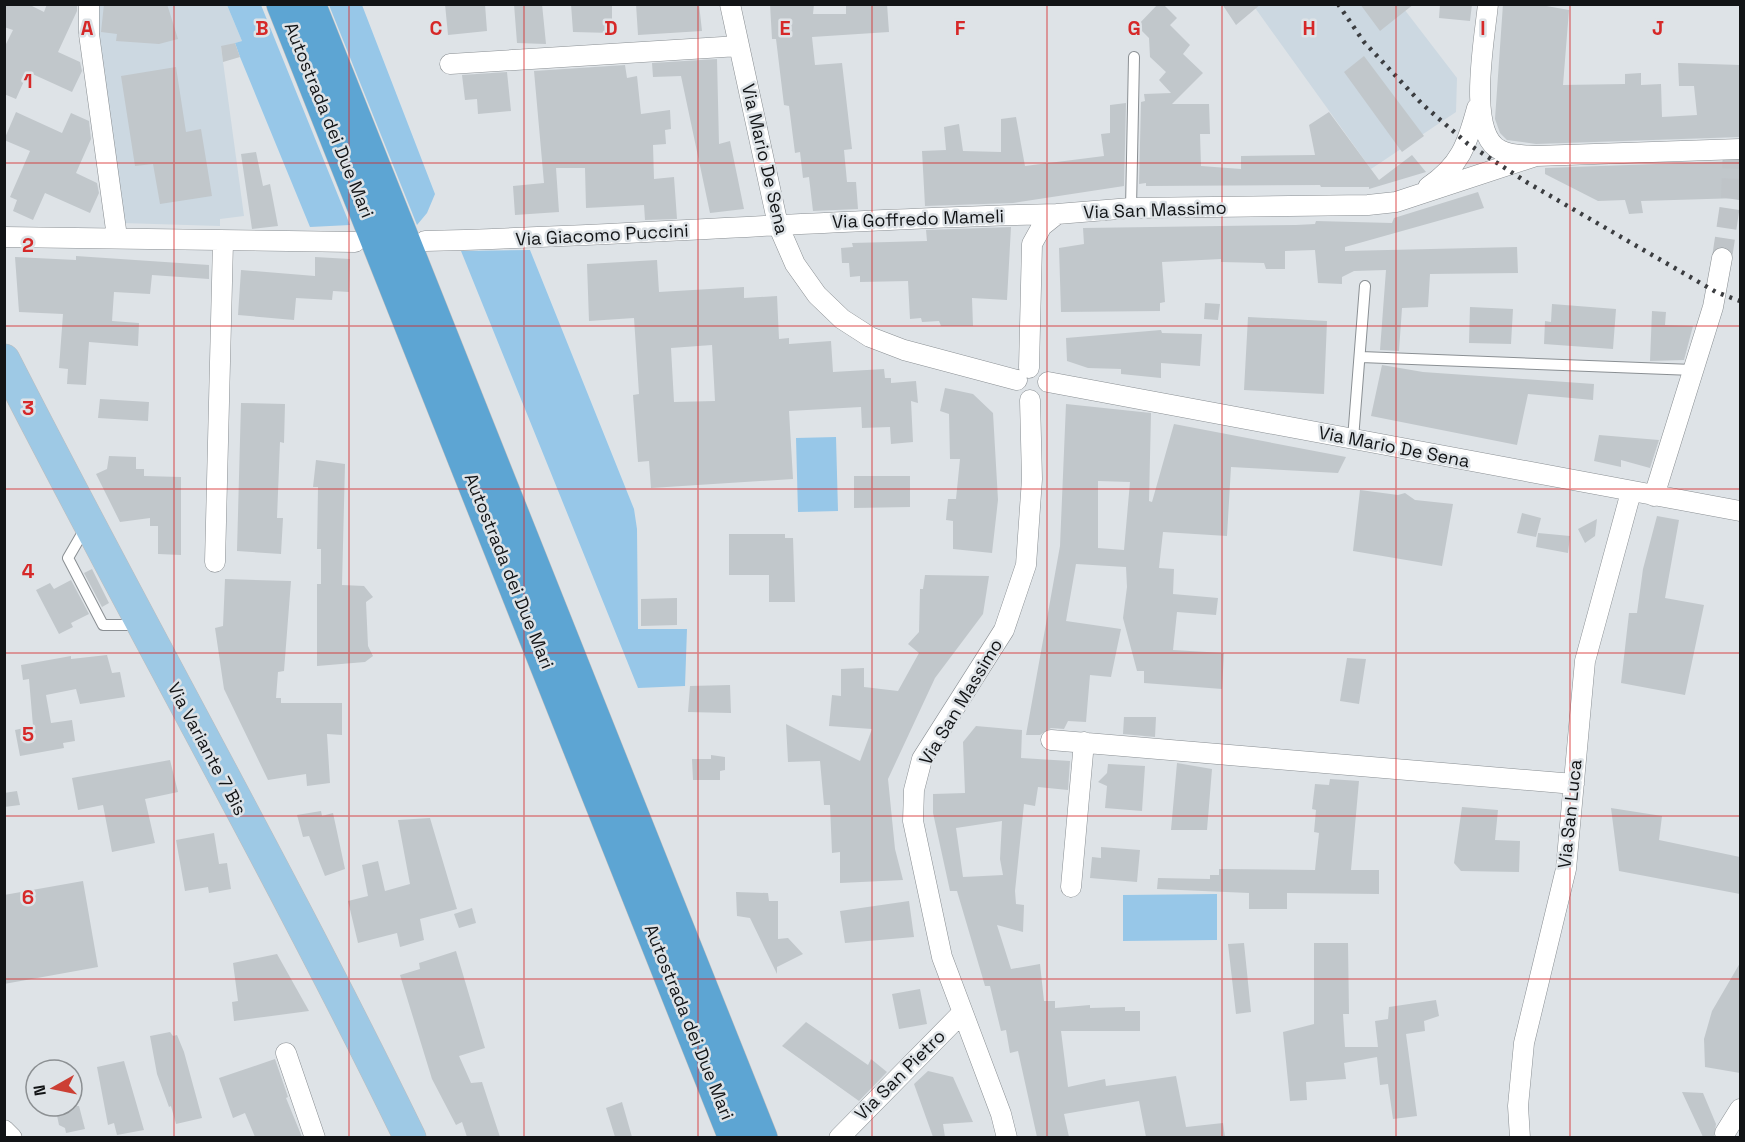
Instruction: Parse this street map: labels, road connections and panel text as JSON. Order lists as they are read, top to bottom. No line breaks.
{"streets":{"highway":["Autostrada dei Due Mari"],"main road":["Via Variante 7 Bis"],"street":["Via Mario De Sena","Via San Massimo","Via Goffredo Mameli","Via Giacomo Puccini","Via San Luca","Via San Pietro"]},"crossings":[["Via Mario De Sena","Via San Massimo"],["Via Mario De Sena","Via Goffredo Mameli"],["Via Mario De Sena","Via Giacomo Puccini"],["Via Mario De Sena","Via San Luca"],["Via San Massimo","Via Goffredo Mameli"],["Via San Massimo","Via San Pietro"],["Via Goffredo Mameli","Via Giacomo Puccini"]],"north":"left","grid":{"columns":["A","B","C","D","E","F","G","H","I","J"],"rows":["1","2","3","4","5","6"]}}
